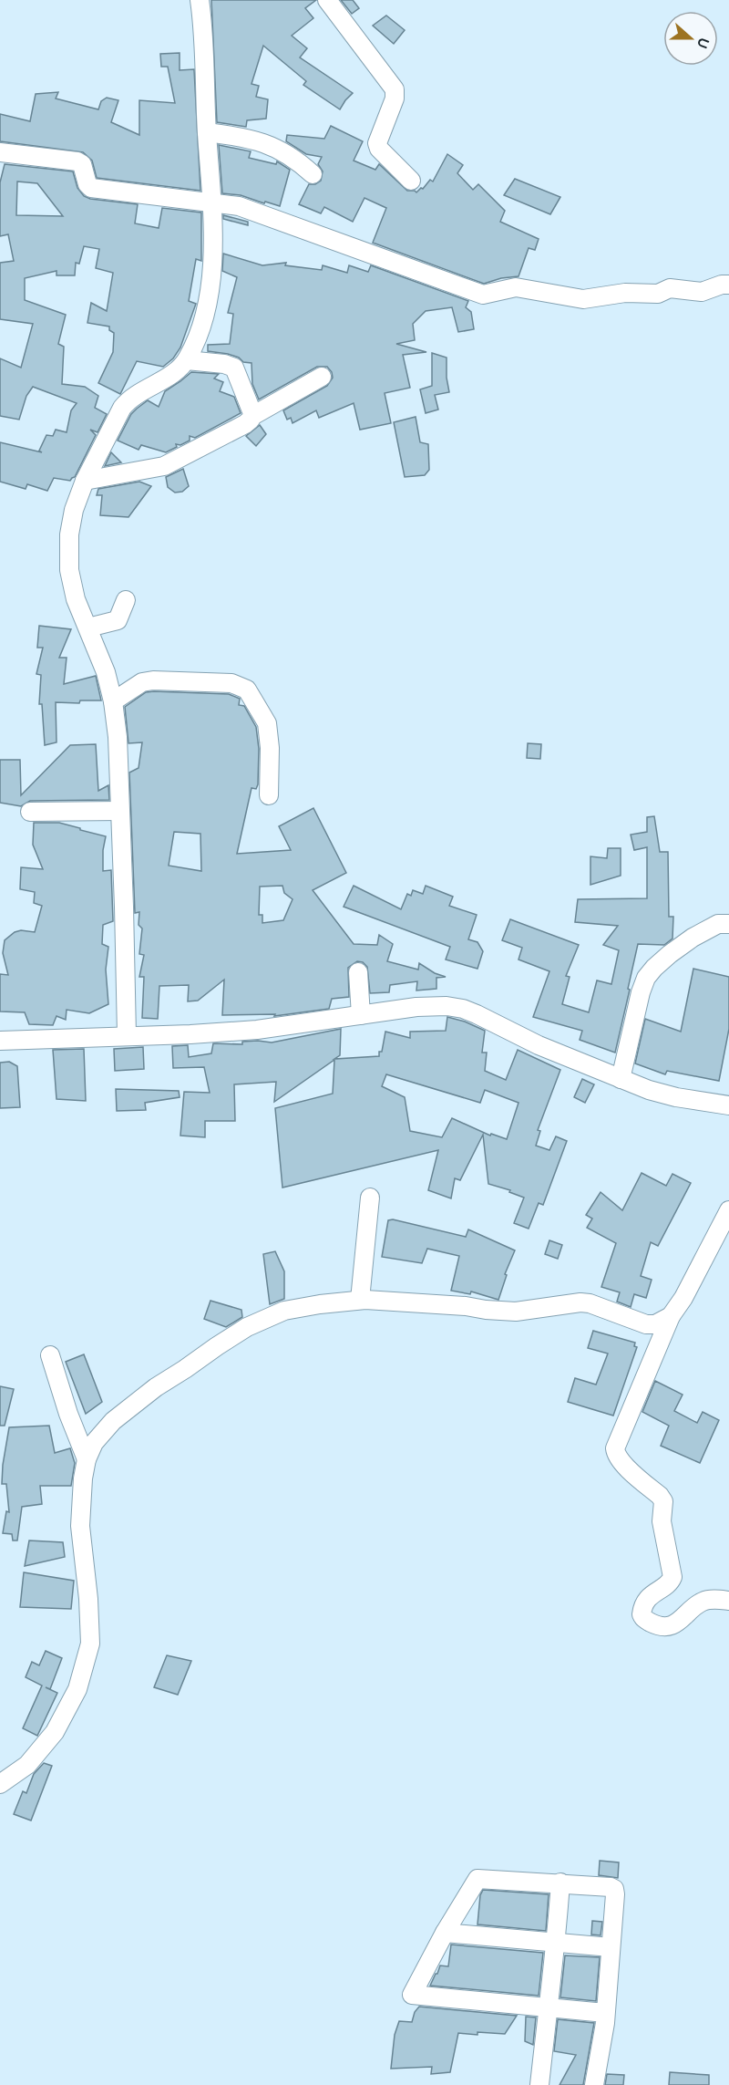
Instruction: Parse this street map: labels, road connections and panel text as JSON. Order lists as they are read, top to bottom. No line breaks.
{"north":"right"}
